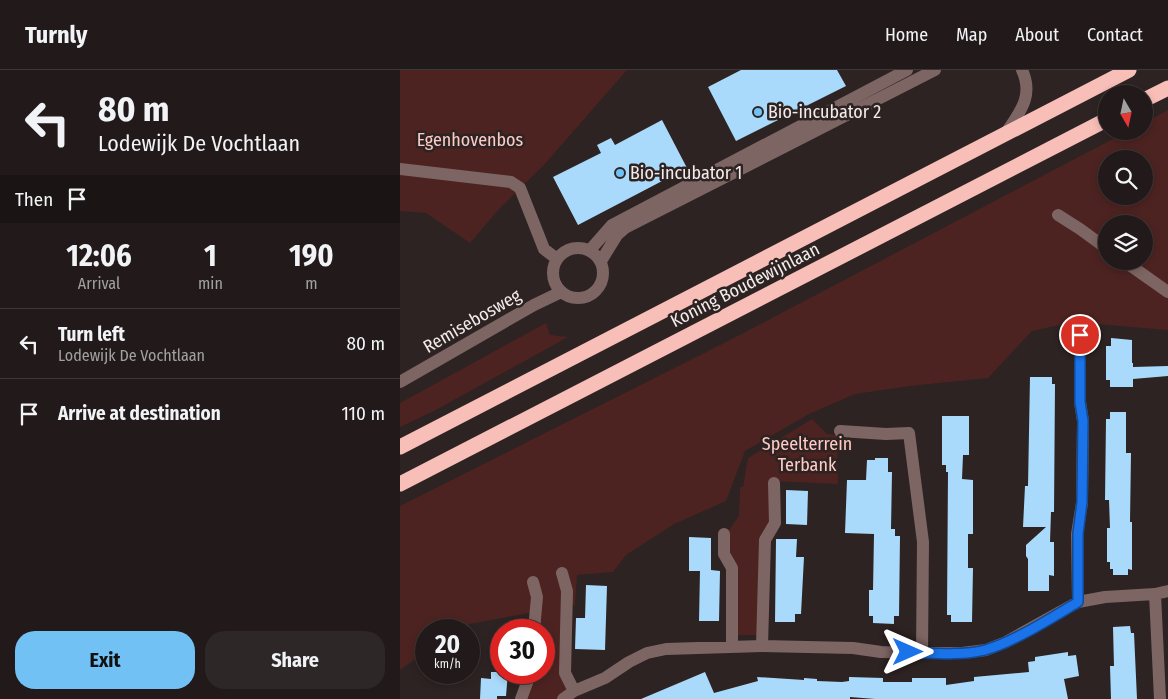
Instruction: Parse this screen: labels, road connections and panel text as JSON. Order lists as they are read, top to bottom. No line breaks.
{"streets":{"highway":["Koning Boudewijnlaan"],"street":["Remisebosweg"]},"parks":["Egenhovenbos","Speelterrein Terbank"],"places":["Bio-incubator 2","Bio-incubator 1"],"north":"bottom","page":{"header":"Turnly","nav":["Home","Map","About","Contact"],"turn":["80 m","Lodewijk De Vochtlaan"],"then":"Then","eta":["12:06","Arrival","1","min","190","m"],"list":[{"name":"Turn left","note":"Lodewijk De Vochtlaan","value":"80 m"},{"name":"Arrive at destination","value":"110 m"}],"speed":"20 km/h","limit":"30","buttons":["Exit","Share"]}}
